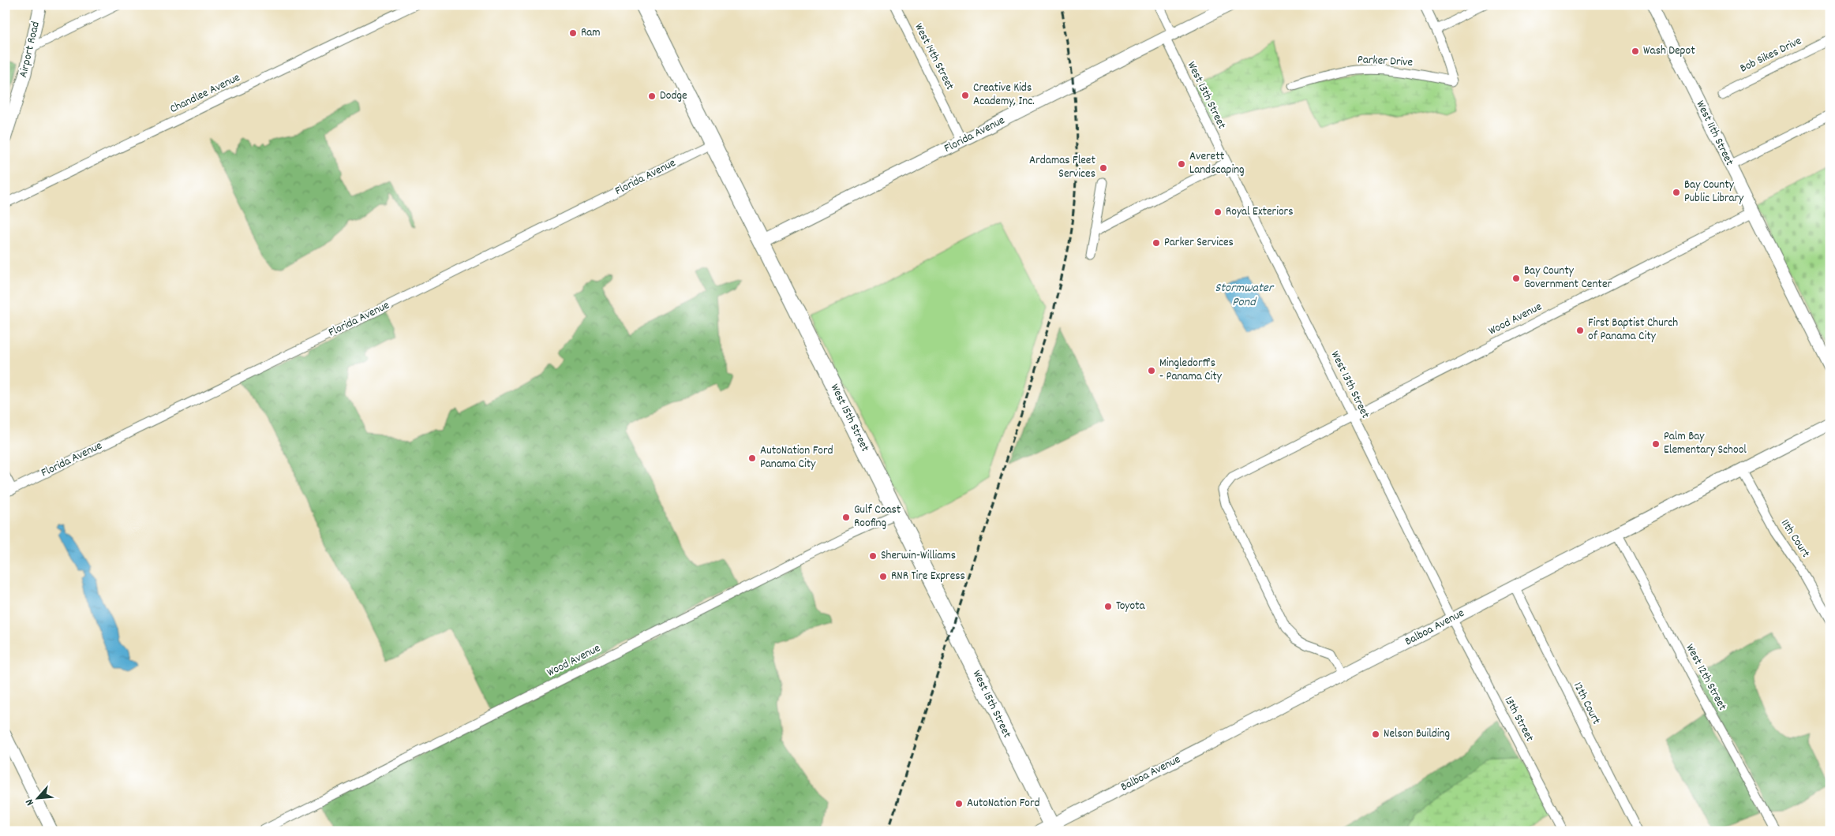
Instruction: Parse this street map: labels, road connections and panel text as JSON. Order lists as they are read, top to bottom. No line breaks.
{"streets":{"highway":["West 15th Street"],"street":["Airport Road","Bob Sikes Drive","West 14th Street","Parker Drive","Chandlee Avenue","West 13th Street","West 11th Street","Florida Avenue","Wood Avenue","11th Court","Balboa Avenue","West 12th Street","12th Court","13th Street"]},"crossings":[["West 14th Street","Florida Avenue"],["West 13th Street","Florida Avenue"],["West 13th Street","Wood Avenue"],["West 13th Street","Balboa Avenue"],["West 13th Street","13th Street"],["West 11th Street","Wood Avenue"],["Florida Avenue","West 15th Street"],["Wood Avenue","West 15th Street"],["Wood Avenue","Balboa Avenue"],["West 15th Street","Balboa Avenue"],["11th Court","Balboa Avenue"],["Balboa Avenue","West 12th Street"],["Balboa Avenue","12th Court"],["Balboa Avenue","13th Street"]],"water":["Stormwater Pond"],"places":["Ram","Wash Depot","Creative Kids Academy, Inc.","Dodge","Averett Landscaping","Ardamas Fleet Services","Bay County Public Library","Royal Exteriors","Parker Services","Bay County Government Center","First Baptist Church of Panama City","Mingledorffs - Panama City","Palm Bay Elementary School","AutoNation Ford Panama City","Gulf Coast Roofing","Sherwin-Williams","RNR Tire Express","Toyota","Nelson Building","AutoNation Ford"],"north":"bottom left"}
